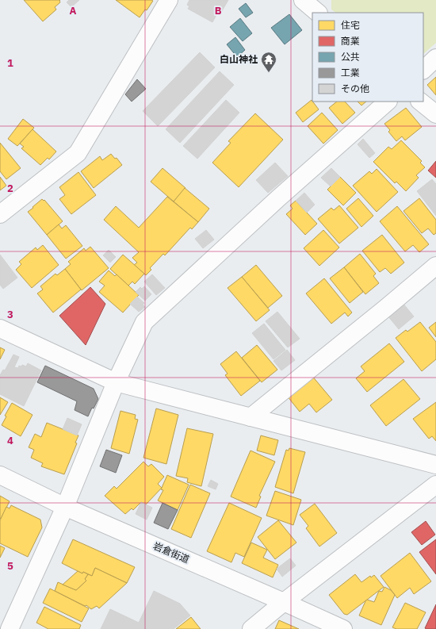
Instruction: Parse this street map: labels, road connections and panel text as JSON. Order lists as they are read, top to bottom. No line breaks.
{"streets":{"street":["岩倉街道"]},"places":{"temple":["白山神社"]},"legend":["住宅","商業","公共","工業","その他"],"grid":{"columns":["A","B"],"rows":["1","2","3","4","5"]}}
